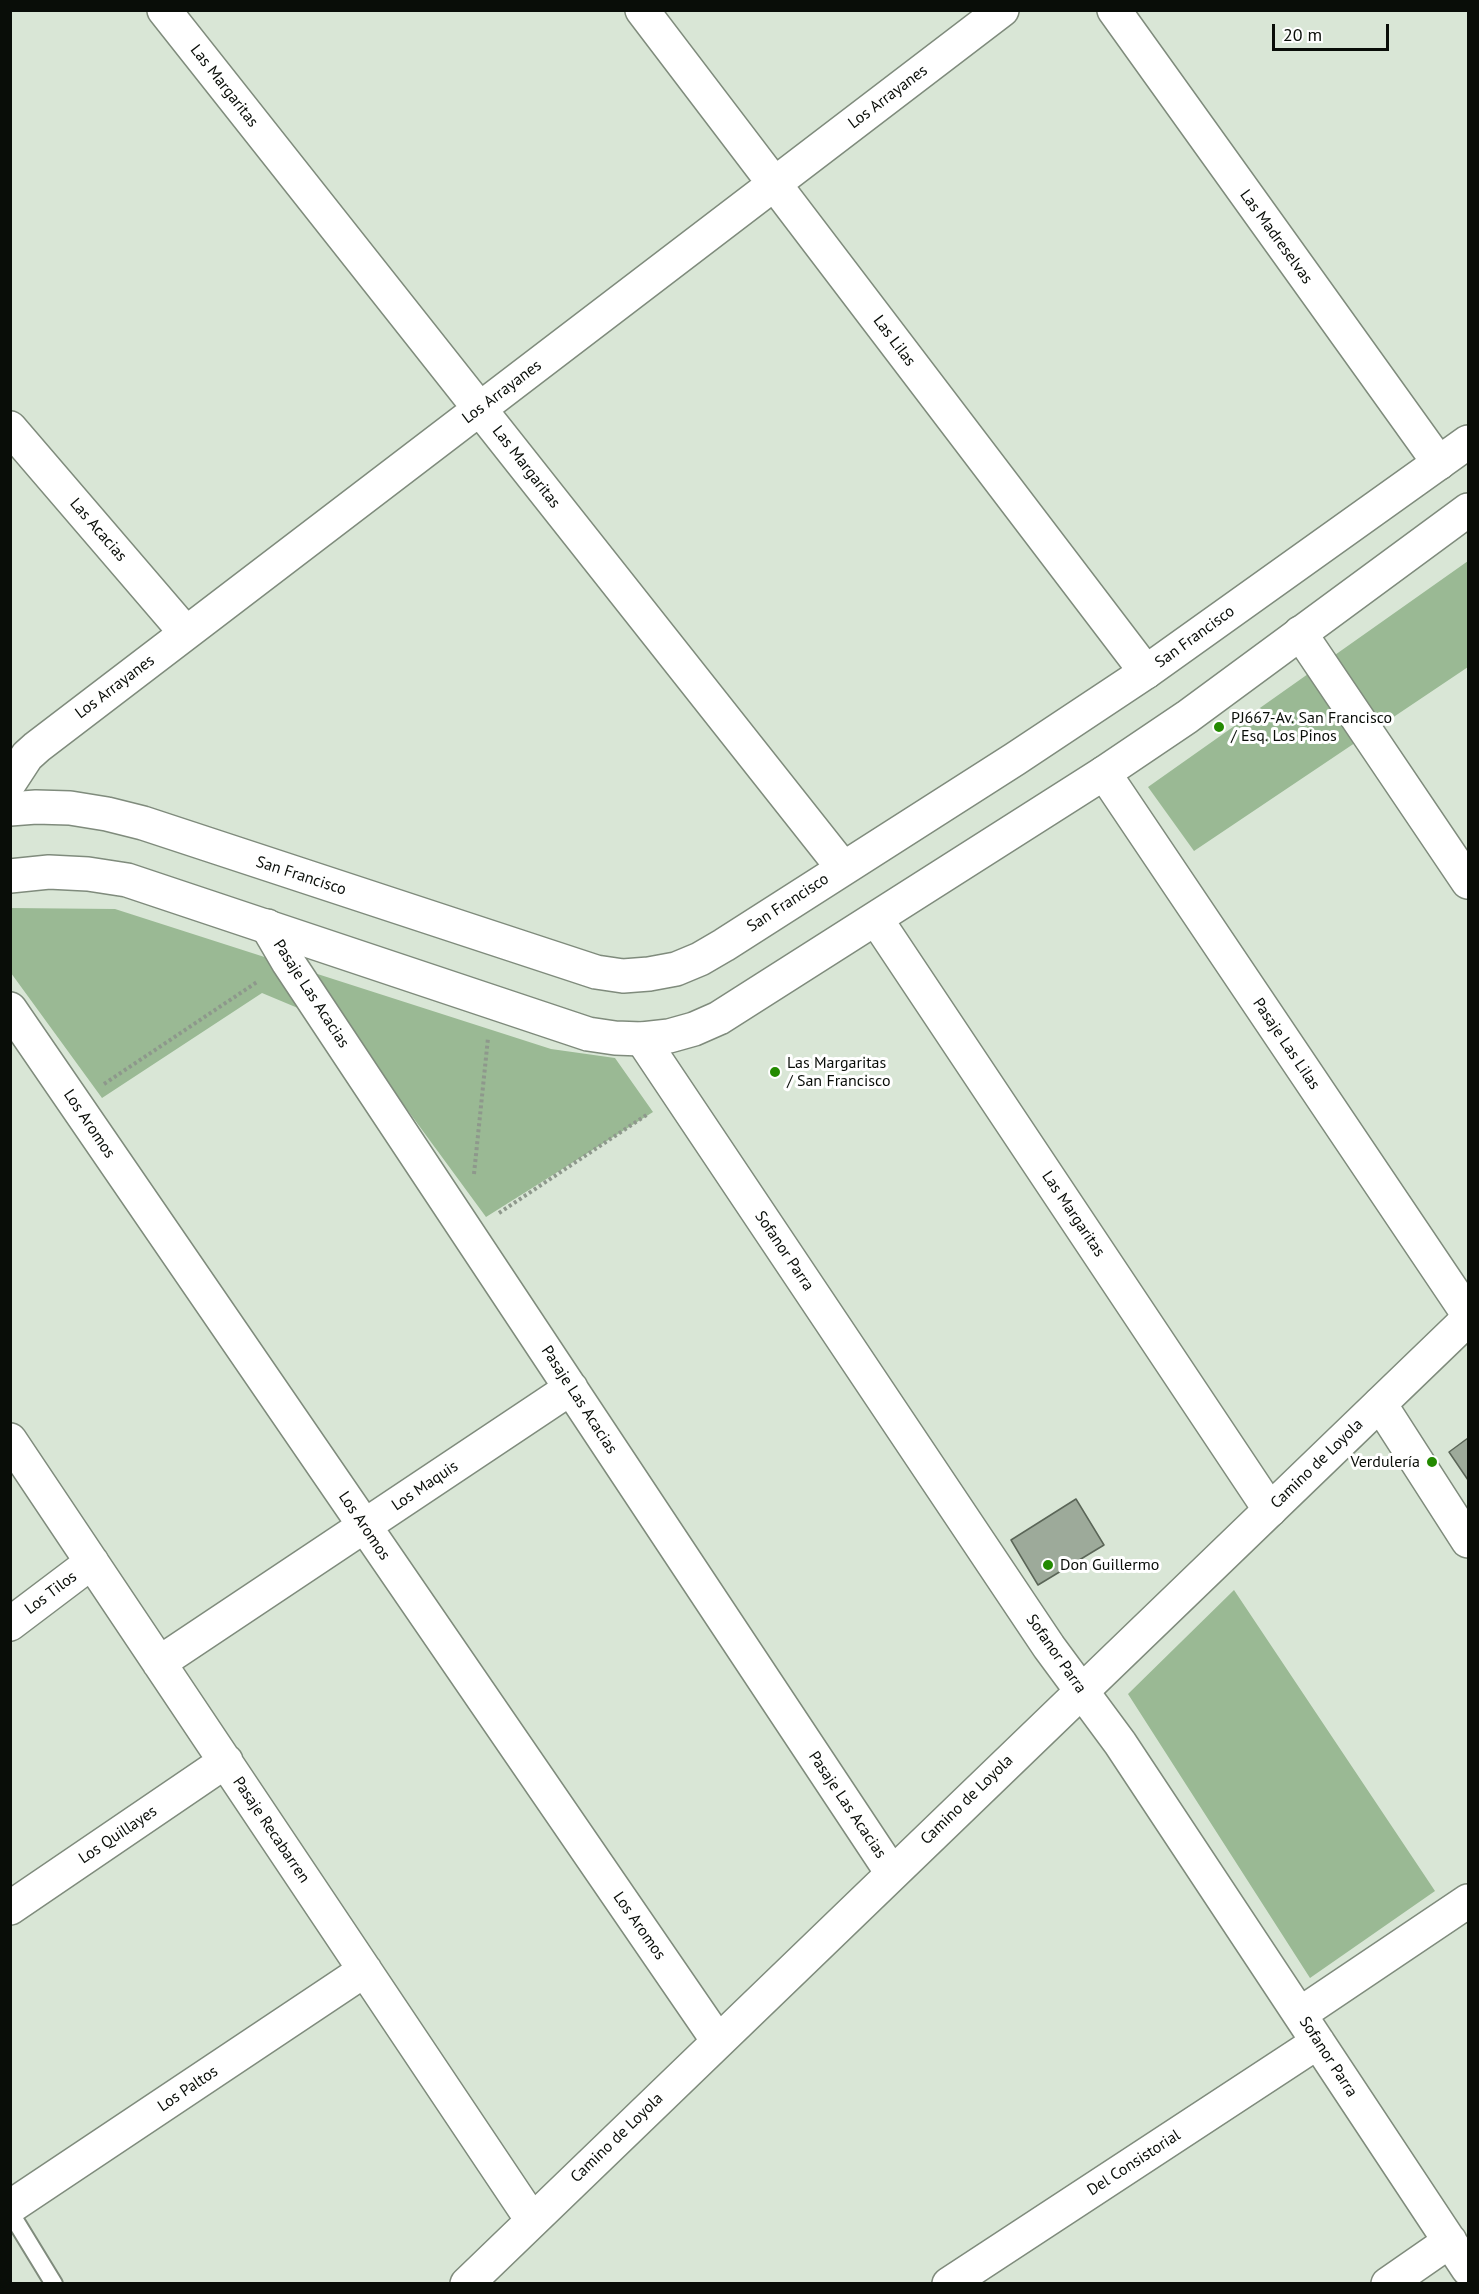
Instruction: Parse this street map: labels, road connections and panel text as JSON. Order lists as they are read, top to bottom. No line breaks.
{"streets":{"street":["Las Margaritas","Los Arrayanes","Las Madreselvas","Las Lilas","Las Acacias","San Francisco","Pasaje Las Acacias","Pasaje Las Lilas","Los Aromos","Sofanor Parra","Camino de Loyola","Los Maquis","Los Tilos","Pasaje Recabarren","Los Quillayes","Los Paltos","Del Consistorial"]},"crossings":[["Las Margaritas","Los Arrayanes"],["Las Margaritas","San Francisco"],["Las Margaritas","Camino de Loyola"],["Los Arrayanes","Las Lilas"],["Los Arrayanes","Las Acacias"],["Las Madreselvas","San Francisco"],["Las Lilas","San Francisco"],["Pasaje Las Acacias","Camino de Loyola"],["Pasaje Las Acacias","Los Maquis"],["Los Aromos","Camino de Loyola"],["Los Aromos","Los Maquis"],["Sofanor Parra","Camino de Loyola"],["Sofanor Parra","Del Consistorial"],["Camino de Loyola","Pasaje Recabarren"],["Los Maquis","Pasaje Recabarren"],["Los Tilos","Pasaje Recabarren"],["Pasaje Recabarren","Los Quillayes"],["Pasaje Recabarren","Los Paltos"]],"places":["PJ667-Av. San Francisco / Esq. Los Pinos","Las Margaritas / San Francisco","Verdulería","Don Guillermo"],"scale_bar":"20 m"}
